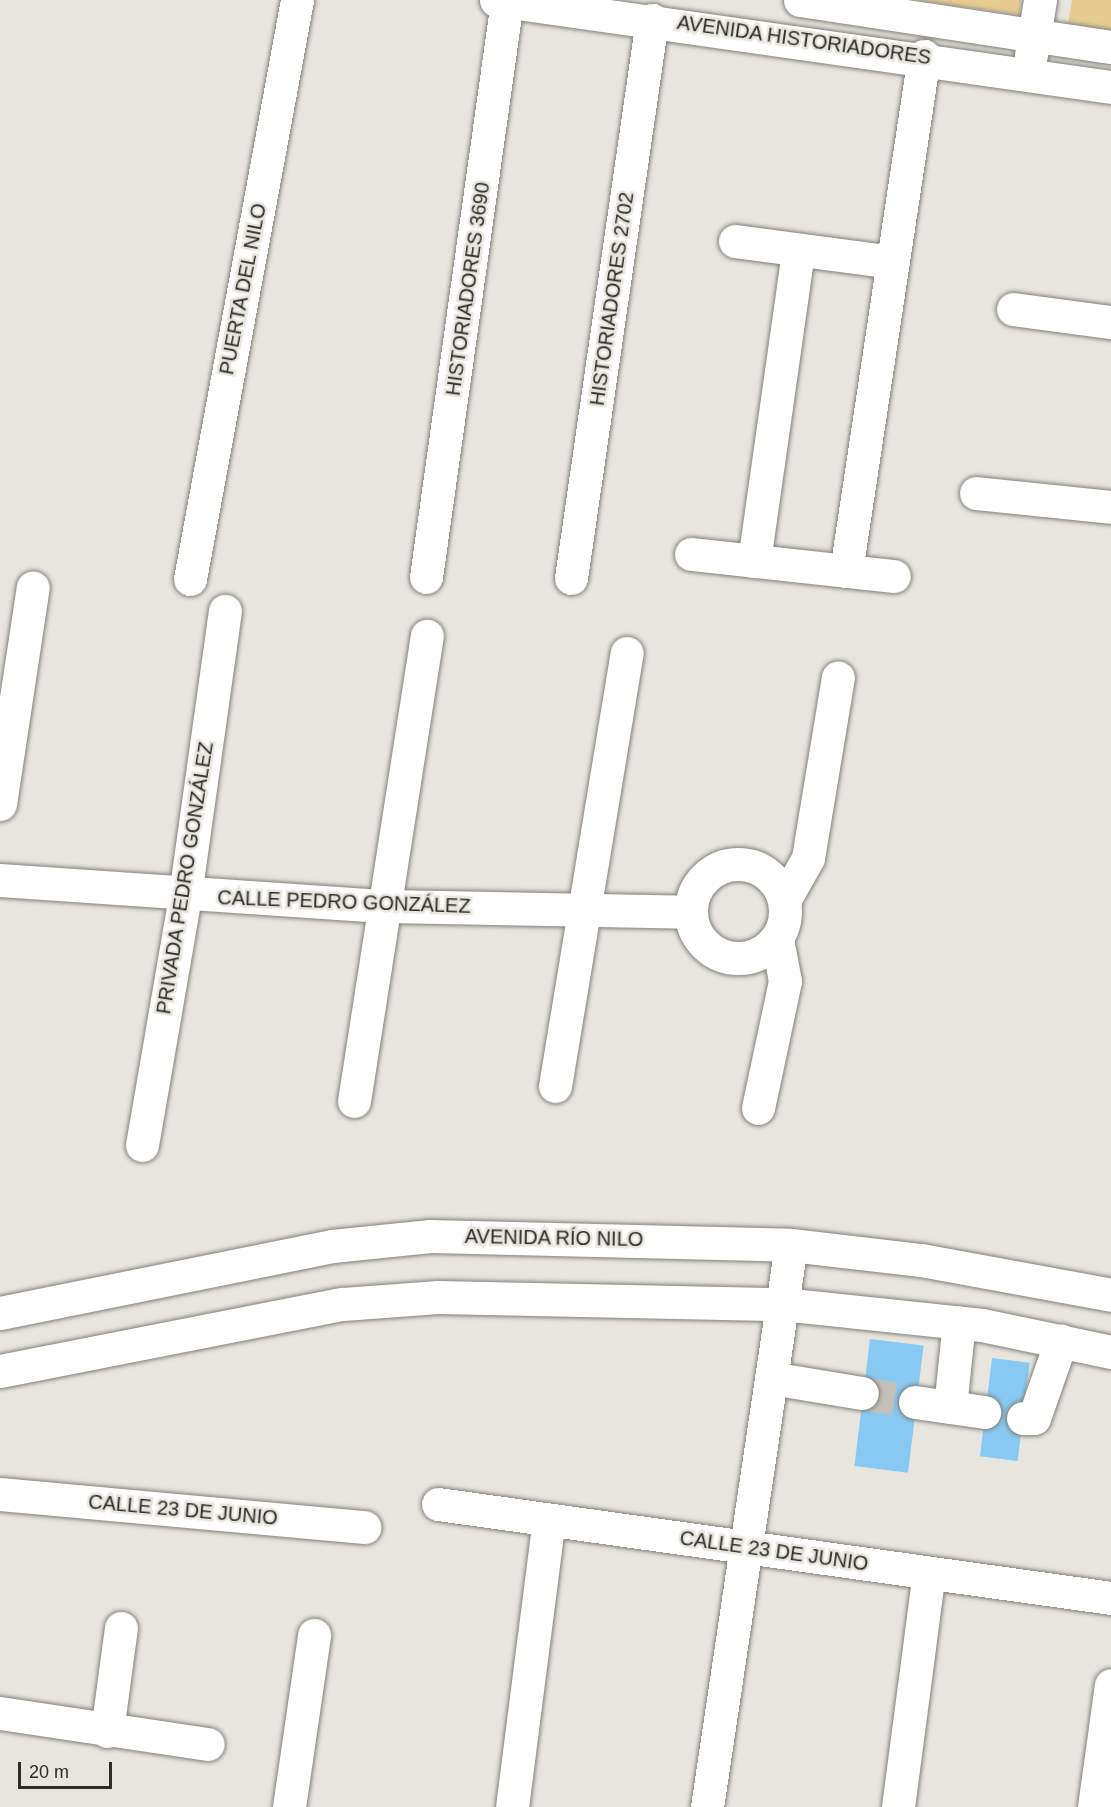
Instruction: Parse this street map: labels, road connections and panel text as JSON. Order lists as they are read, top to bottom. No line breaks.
{"streets":{"street":["AVENIDA HISTORIADORES","PUERTA DEL NILO","HISTORIADORES 3690","HISTORIADORES 2702","PRIVADA PEDRO GONZÁLEZ","CALLE PEDRO GONZÁLEZ","AVENIDA RÍO NILO","CALLE 23 DE JUNIO"]},"crossings":[["AVENIDA HISTORIADORES","HISTORIADORES 3690"],["AVENIDA HISTORIADORES","HISTORIADORES 2702"],["PRIVADA PEDRO GONZÁLEZ","CALLE PEDRO GONZÁLEZ"]],"scale_bar":"20 m"}
